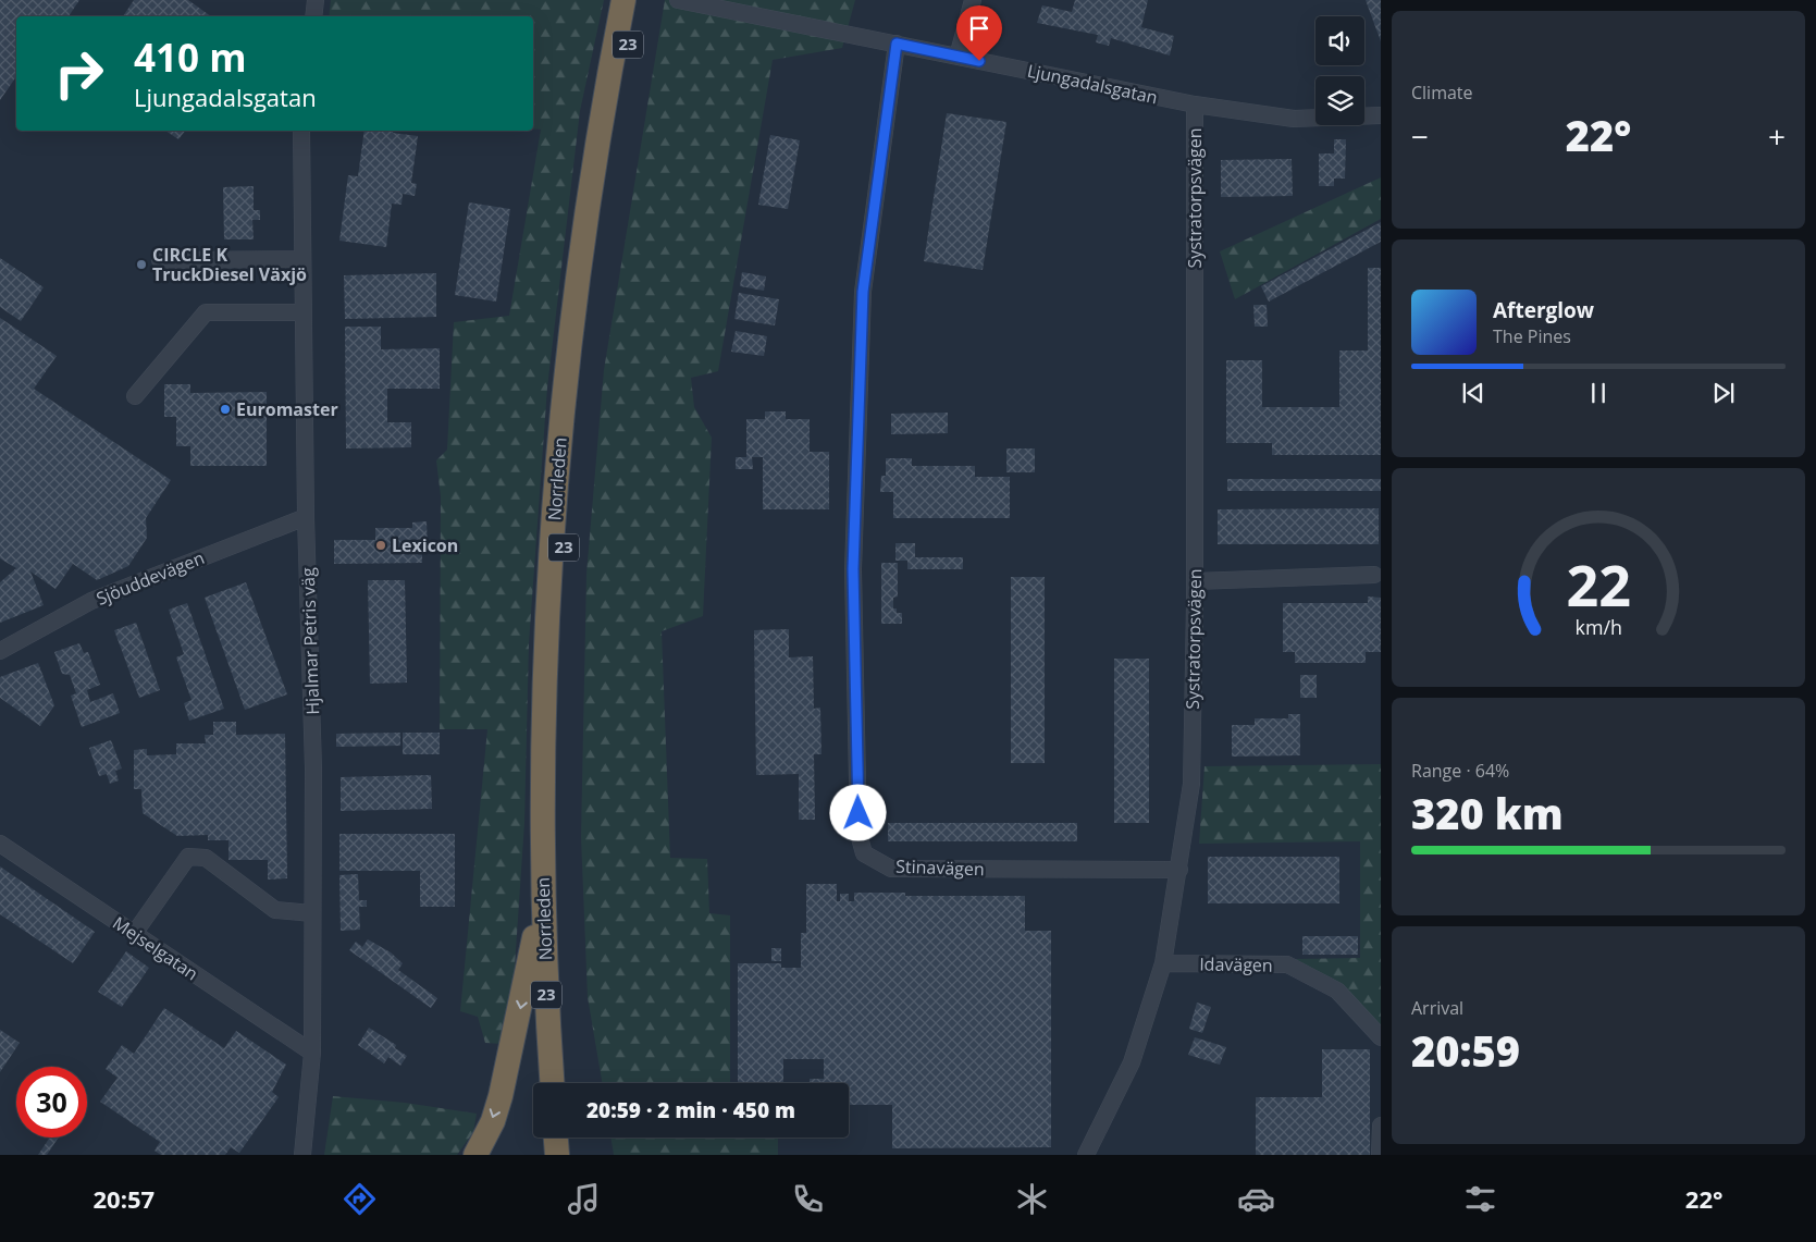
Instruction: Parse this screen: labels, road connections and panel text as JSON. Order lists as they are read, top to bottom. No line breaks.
{"streets":{"highway":["23","Norrleden"],"street":["Ljungadalsgatan","Systratorpsvägen","Sjöuddevägen","Hjalmar Petris väg","Stinavägen","Mejselgatan","Idavägen"]},"crossings":[["Ljungadalsgatan","Systratorpsvägen"],["Ljungadalsgatan","Stinavägen"],["Systratorpsvägen","Stinavägen"],["Systratorpsvägen","Idavägen"],["Sjöuddevägen","Hjalmar Petris väg"],["Hjalmar Petris väg","Mejselgatan"]],"places":["CIRCLE K TruckDiesel Växjö","Euromaster","Lexicon"],"page":{"tile":["Climate",["Range · 64%","320 km"],["Arrival","20:59"]],"turn":["410 m","Ljungadalsgatan"],"heat":["−","22°","+"],"song":["Afterglow","The Pines"],"limit":"30","trip":"20:59 · 2 min · 450 m","tabs":["20:57","22°"],"gauge":["22","km/h"]}}
